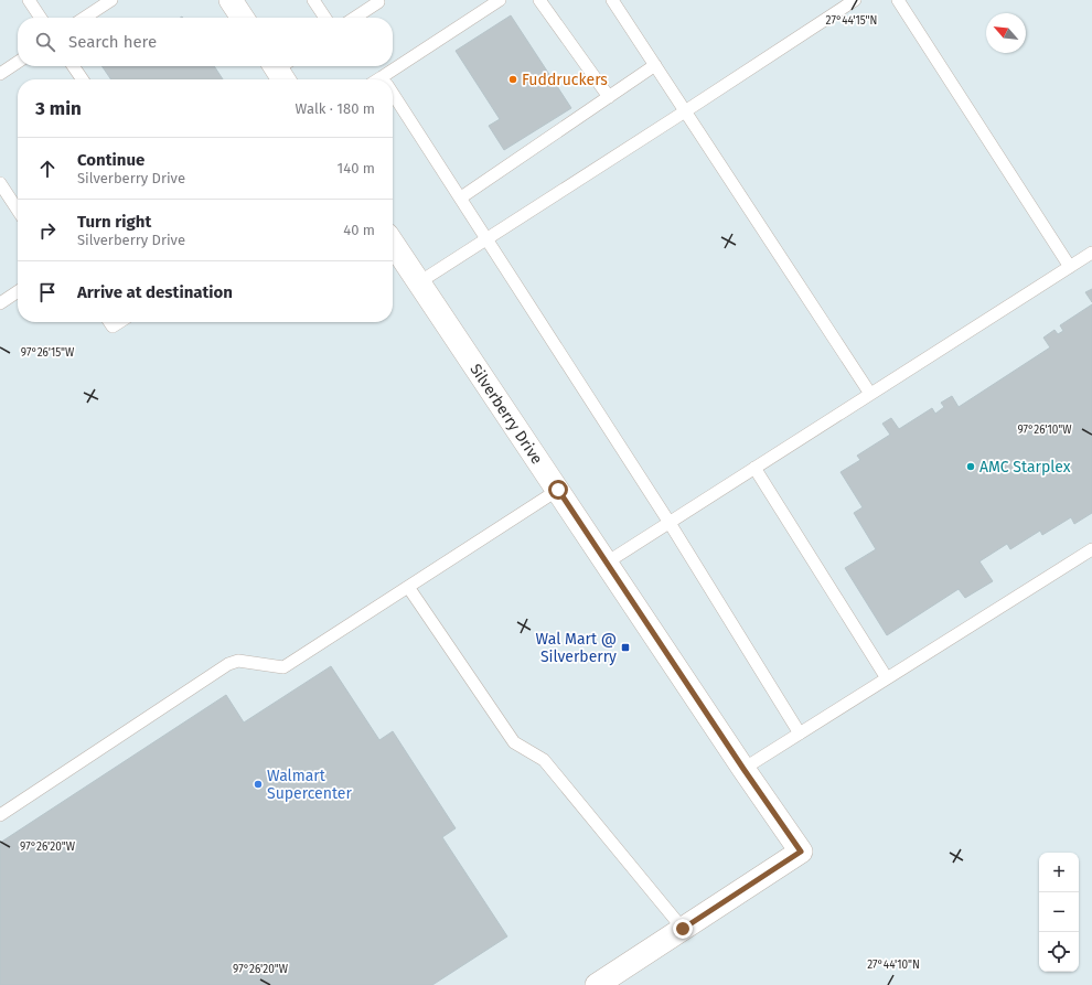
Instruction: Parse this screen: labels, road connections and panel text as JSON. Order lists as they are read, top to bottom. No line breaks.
{"streets":{"street":["Silverberry Drive"]},"places":{"other":["Fuddruckers","AMC Starplex","Walmart Supercenter"],"transit":["Wal Mart @ Silverberry"]},"north":"top left","page":{"search":"Search here","heading":["3 min","Walk · 180 m"],"list":[["Continue","Silverberry Drive","140 m"],["Turn right","Silverberry Drive","40 m"],"Arrive at destination"],"map_buttons":["+","−"]},"coordinates":["27°44'15\"N","97°26'15\"W","97°26'10\"W","97°26'20\"W","27°44'10\"N"]}
